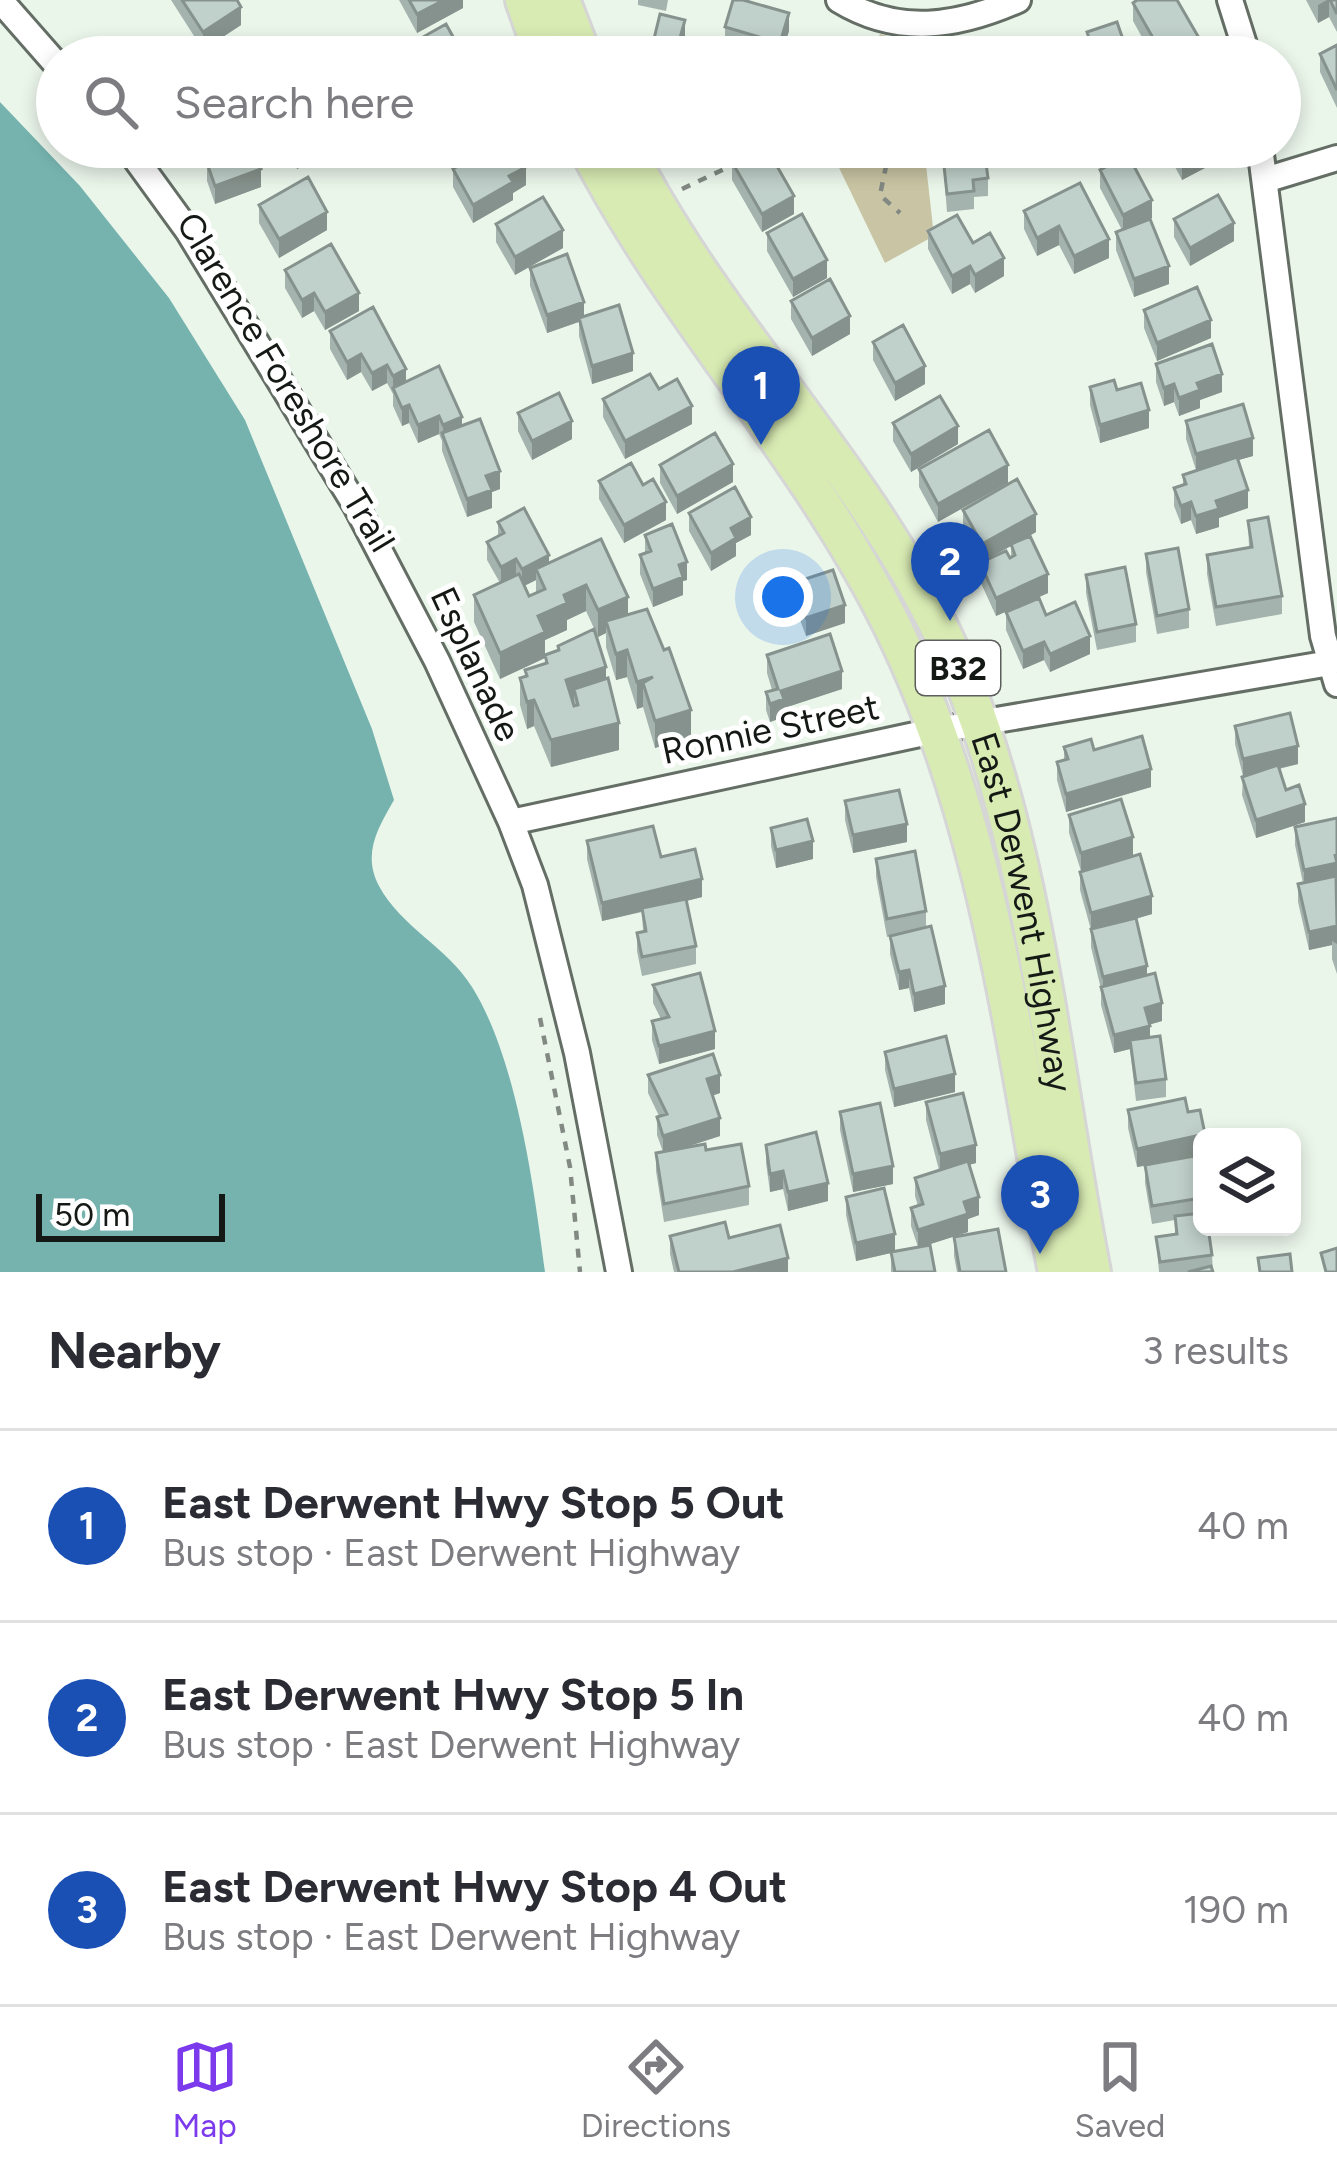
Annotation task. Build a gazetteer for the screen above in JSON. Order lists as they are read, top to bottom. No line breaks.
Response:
{"streets":{"main road":["B32","East Derwent Highway"],"street":["Esplanade","Ronnie Street"]},"crossings":[["Esplanade","Ronnie Street"],["Ronnie Street","East Derwent Highway"]],"scale_bar":"50 m","page":{"search":"Search here","pins":["1","2","3"],"scale":"50 m","heading":["Nearby","3 results"],"list":[{"mark":"1","name":"East Derwent Hwy Stop 5 Out","note":"Bus stop · East Derwent Highway","value":"40 m"},{"mark":"2","name":"East Derwent Hwy Stop 5 In","note":"Bus stop · East Derwent Highway","value":"40 m"},{"mark":"3","name":"East Derwent Hwy Stop 4 Out","note":"Bus stop · East Derwent Highway","value":"190 m"}],"nav":["Map","Directions","Saved"]}}
